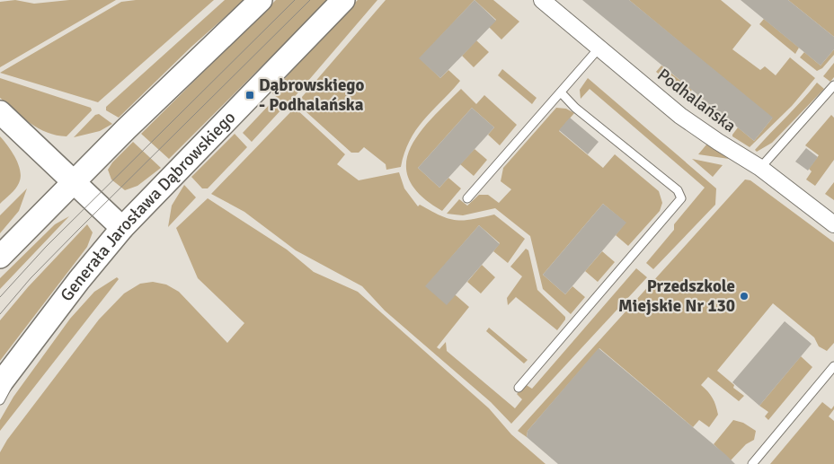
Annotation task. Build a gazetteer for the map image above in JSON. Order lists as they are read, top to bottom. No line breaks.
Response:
{"streets":{"main road":["Generała Jarosława Dąbrowskiego"],"street":["Podhalańska"]},"places":{"transit":["Dąbrowskiego - Podhalańska"],"other":["Przedszkole Miejskie Nr 130"]}}
